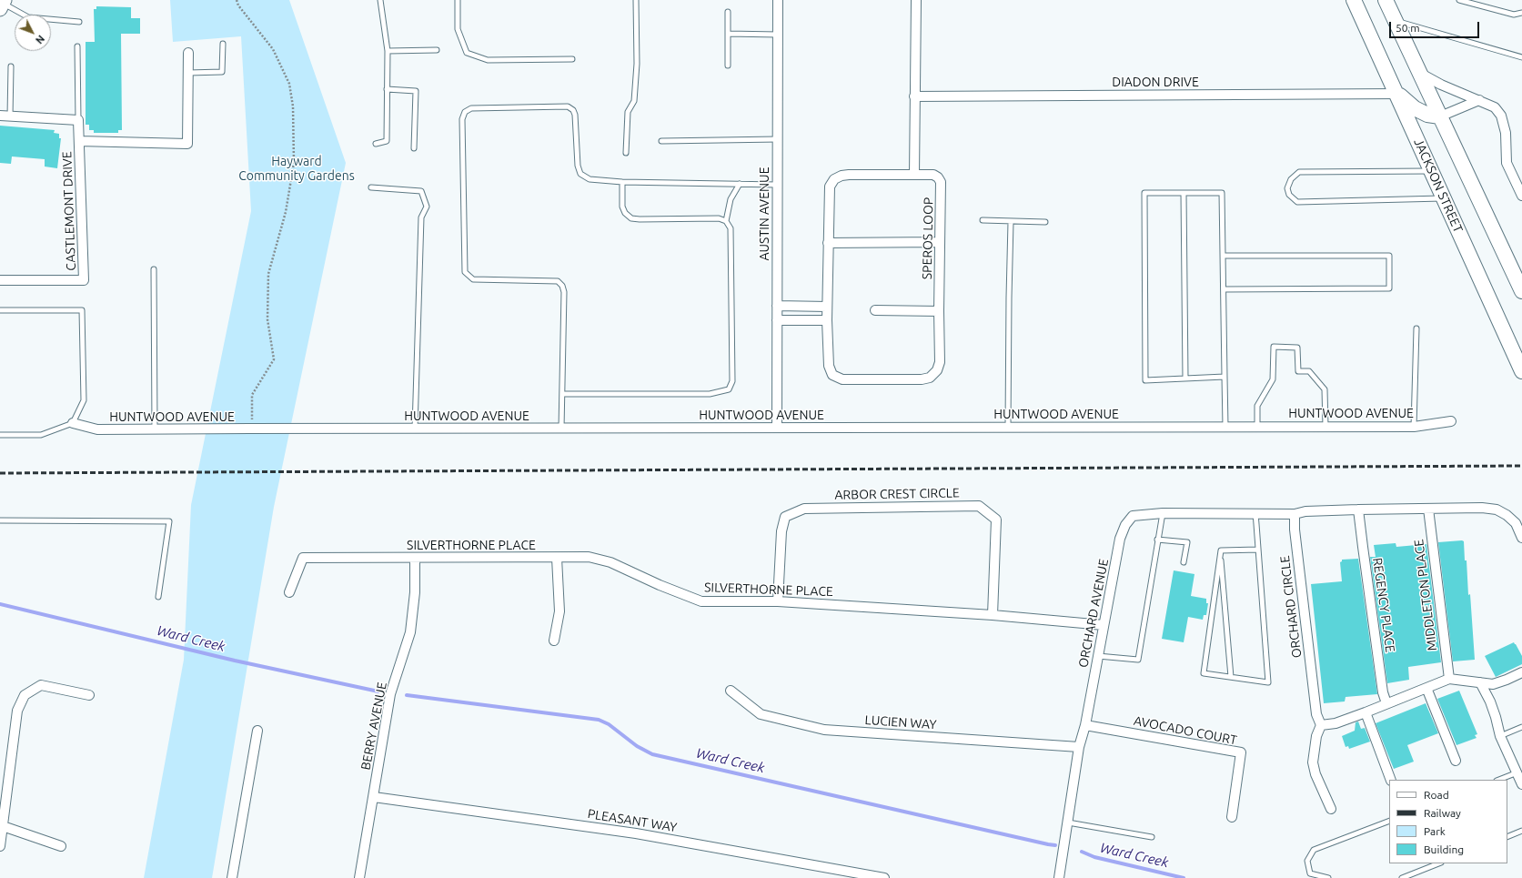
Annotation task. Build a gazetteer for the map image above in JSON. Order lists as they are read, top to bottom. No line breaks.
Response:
{"streets":{"main road":["JACKSON STREET"],"street":["DIADON DRIVE","CASTLEMONT DRIVE","AUSTIN AVENUE","SPEROS LOOP","HUNTWOOD AVENUE","ARBOR CREST CIRCLE","SILVERTHORNE PLACE","MIDDLETON PLACE","REGENCY PLACE","ORCHARD CIRCLE","ORCHARD AVENUE","LUCIEN WAY","BERRY AVENUE","AVOCADO COURT","PLEASANT WAY"]},"crossings":[["DIADON DRIVE","JACKSON STREET"],["AUSTIN AVENUE","HUNTWOOD AVENUE"],["ARBOR CREST CIRCLE","SILVERTHORNE PLACE"],["SILVERTHORNE PLACE","ORCHARD AVENUE"],["SILVERTHORNE PLACE","BERRY AVENUE"],["ORCHARD CIRCLE","ORCHARD AVENUE"],["ORCHARD AVENUE","LUCIEN WAY"],["ORCHARD AVENUE","AVOCADO COURT"],["BERRY AVENUE","PLEASANT WAY"]],"water":["Ward Creek"],"parks":["Hayward Community Gardens"],"legend":["Road","Railway","Park","Building"],"scale_bar":"50 m","north":"bottom right"}
